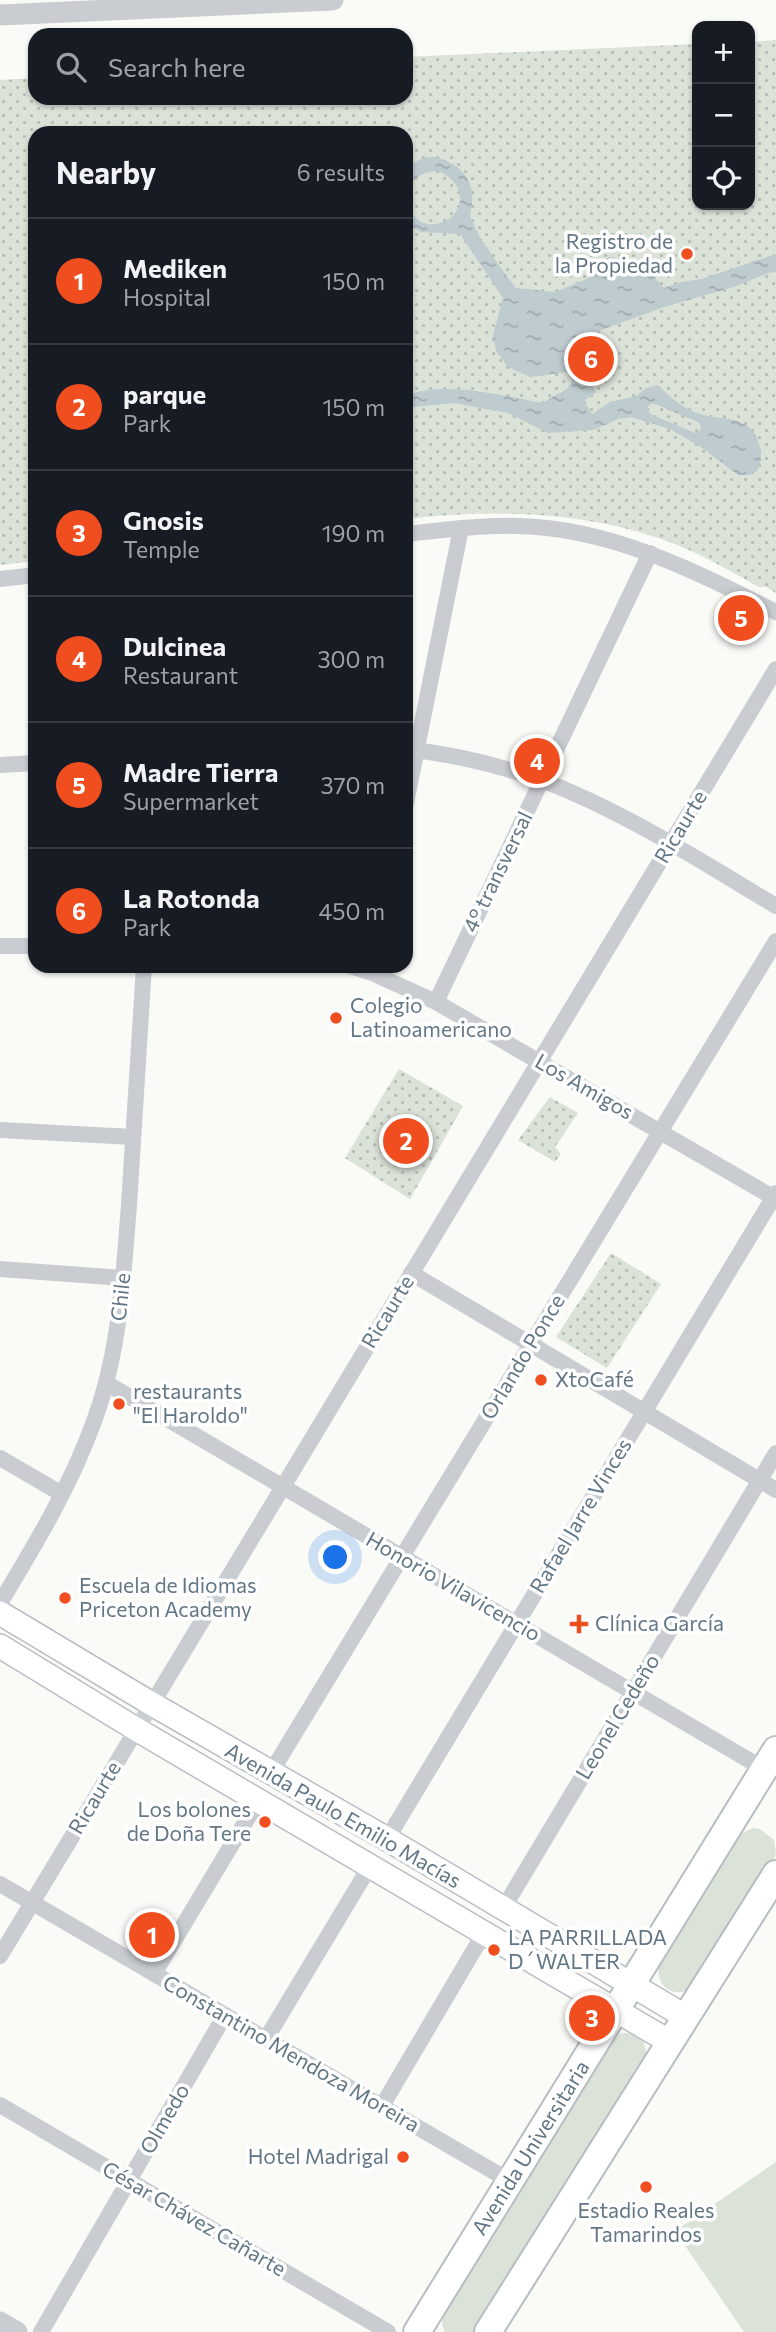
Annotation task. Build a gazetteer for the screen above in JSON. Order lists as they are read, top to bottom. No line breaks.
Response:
{"streets":{"main road":["Avenida Paulo Emilio Macías","Avenida Universitaria"],"street":["Ricaurte","4° transversal","Los Amigos","Chile","Orlando Ponce","Rafael Jarre Vinces","Honorio Vilavicencio","Leonel Cedeño","Constantino Mendoza Moreira","Olmedo","César Chávez Cañarte"]},"crossings":[["Ricaurte","Los Amigos"],["Ricaurte","Honorio Vilavicencio"],["Ricaurte","Avenida Paulo Emilio Macías"],["Ricaurte","Constantino Mendoza Moreira"],["4° transversal","Los Amigos"],["Los Amigos","Orlando Ponce"],["Los Amigos","Rafael Jarre Vinces"],["Chile","Honorio Vilavicencio"],["Orlando Ponce","Honorio Vilavicencio"],["Orlando Ponce","Avenida Paulo Emilio Macías"],["Rafael Jarre Vinces","Honorio Vilavicencio"],["Rafael Jarre Vinces","Avenida Paulo Emilio Macías"],["Honorio Vilavicencio","Leonel Cedeño"],["Honorio Vilavicencio","Avenida Universitaria"],["Leonel Cedeño","Avenida Paulo Emilio Macías"],["Avenida Paulo Emilio Macías","Avenida Universitaria"],["Constantino Mendoza Moreira","Olmedo"],["Constantino Mendoza Moreira","Avenida Universitaria"],["Olmedo","César Chávez Cañarte"]],"places":{"other":["Registro de la Propiedad","Colegio Latinoamericano","XtoCafé","restaurants \"El Haroldo\"","Escuela de Idiomas Priceton Academy","Los bolones de Doña Tere","LA PARRILLADA D´WALTER","Hotel Madrigal","Estadio Reales Tamarindos"],"health":["Clínica García"]},"page":{"map_buttons":["+","−"],"search":"Search here","heading":["Nearby","6 results"],"list":[{"mark":"1","name":"Mediken","note":"Hospital","value":"150 m"},{"mark":"2","name":"parque","note":"Park","value":"150 m"},{"mark":"3","name":"Gnosis","note":"Temple","value":"190 m"},{"mark":"4","name":"Dulcinea","note":"Restaurant","value":"300 m"},{"mark":"5","name":"Madre Tierra","note":"Supermarket","value":"370 m"},{"mark":"6","name":"La Rotonda","note":"Park","value":"450 m"}],"pins":["6","5","4","2","1","3"]}}
